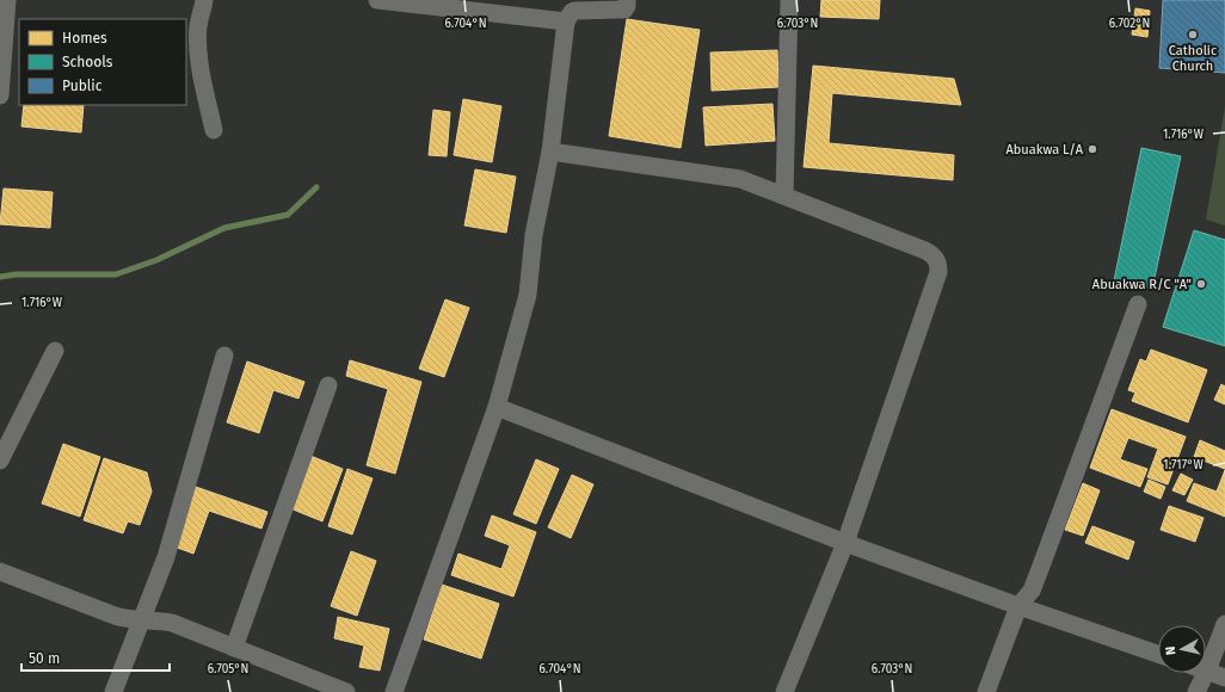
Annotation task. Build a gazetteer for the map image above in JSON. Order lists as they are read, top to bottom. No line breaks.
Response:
{"places":["Catholic Church","Abuakwa L/A","Abuakwa R/C \"A\""],"legend":["Homes","Schools","Public"],"scale_bar":"50 m","north":"left","coordinates":["6.704°N","6.703°N","6.702°N","1.716°W","1.717°W","6.705°N"]}
